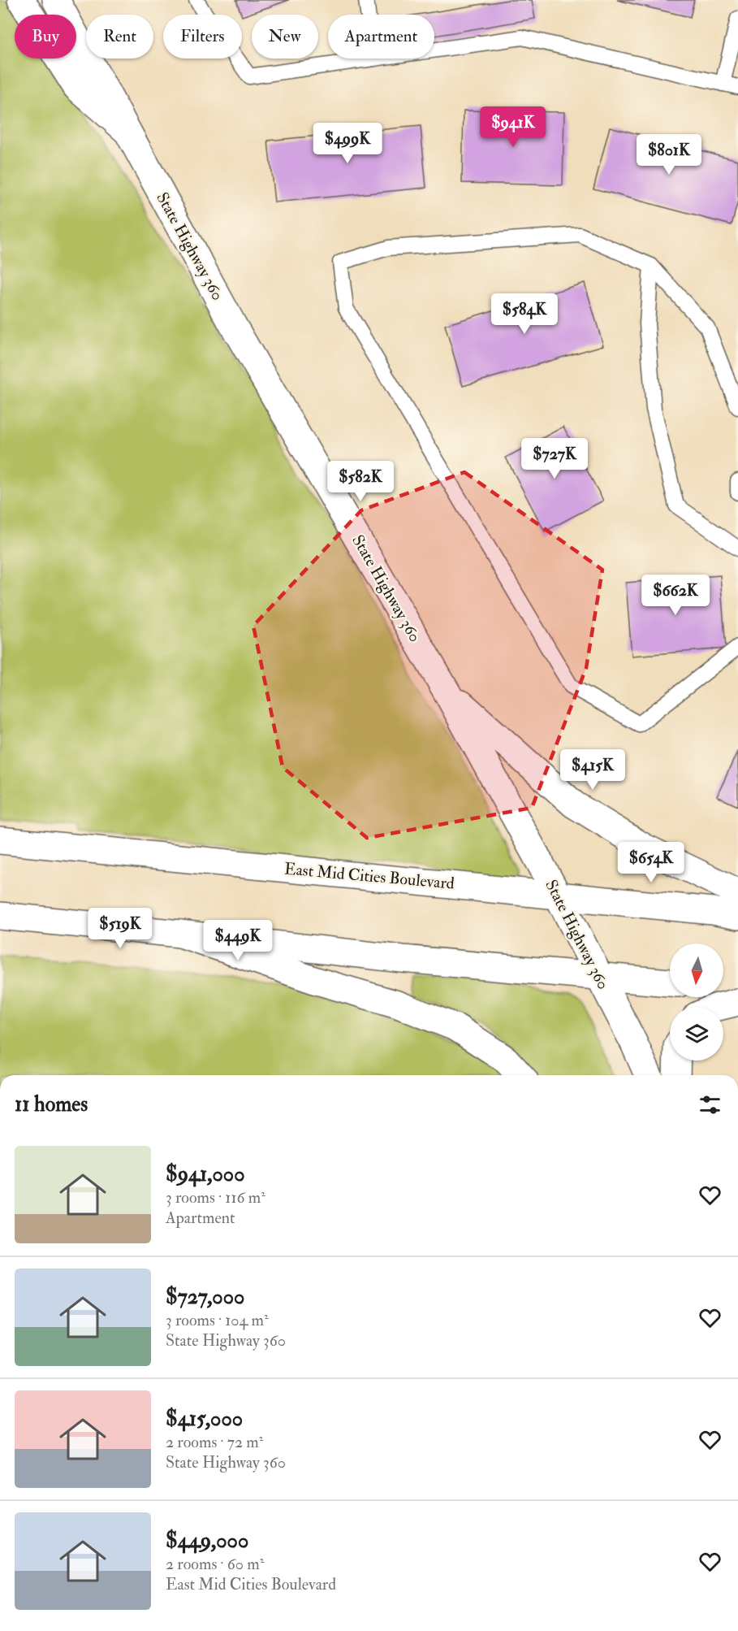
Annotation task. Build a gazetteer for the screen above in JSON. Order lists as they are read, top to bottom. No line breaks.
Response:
{"streets":{"main road":["State Highway 360","East Mid Cities Boulevard"]},"crossings":[["State Highway 360","East Mid Cities Boulevard"]],"north":"bottom","page":{"chip":["Buy","Rent","Filters","New","Apartment"],"price":["$941K","$499K","$801K","$584K","$727K","$582K","$662K","$415K","$654K","$519K","$449K"],"heading":"11 homes","list":[{"name":"$941,000","note":"3 rooms · 116 m² · Apartment"},{"name":"$727,000","note":"3 rooms · 104 m² · State Highway 360"},{"name":"$415,000","note":"2 rooms · 72 m² · State Highway 360"},{"name":"$449,000","note":"2 rooms · 60 m² · East Mid Cities Boulevard"}]}}
